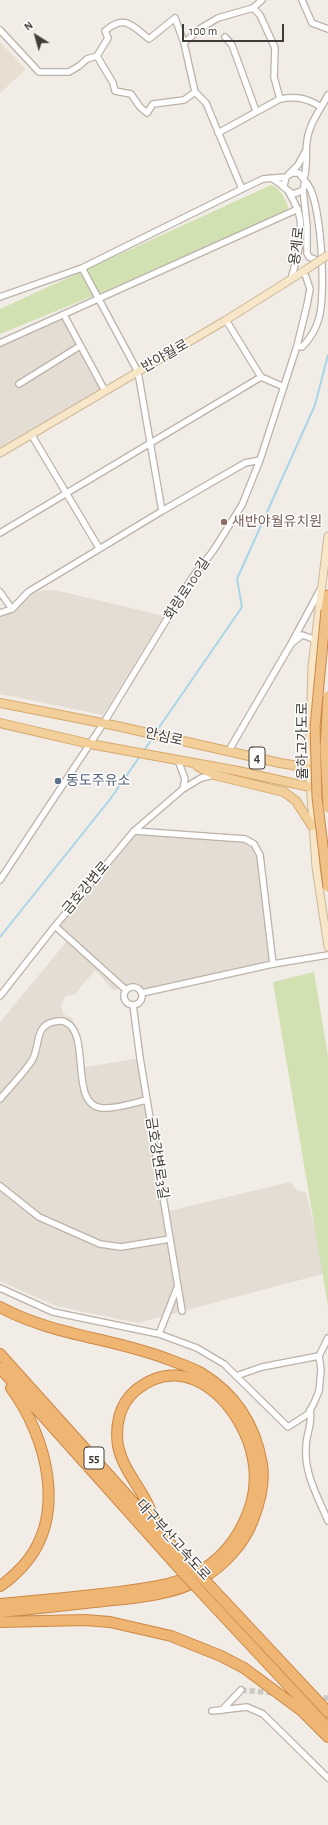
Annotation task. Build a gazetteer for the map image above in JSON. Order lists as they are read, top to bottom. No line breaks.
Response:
{"streets":{"highway":["율하고가도로","55","대구부산고속도로"],"main road":["반야월로","안심로","4"],"street":["용계로","화랑로100길","금호강변로","금호강변로3길"]},"crossings":[["용계로","반야월로"],["반야월로","화랑로100길"],["화랑로100길","안심로"]],"places":["새반야월유치원","동도주유소"],"scale_bar":"100 m","north":"top left"}
